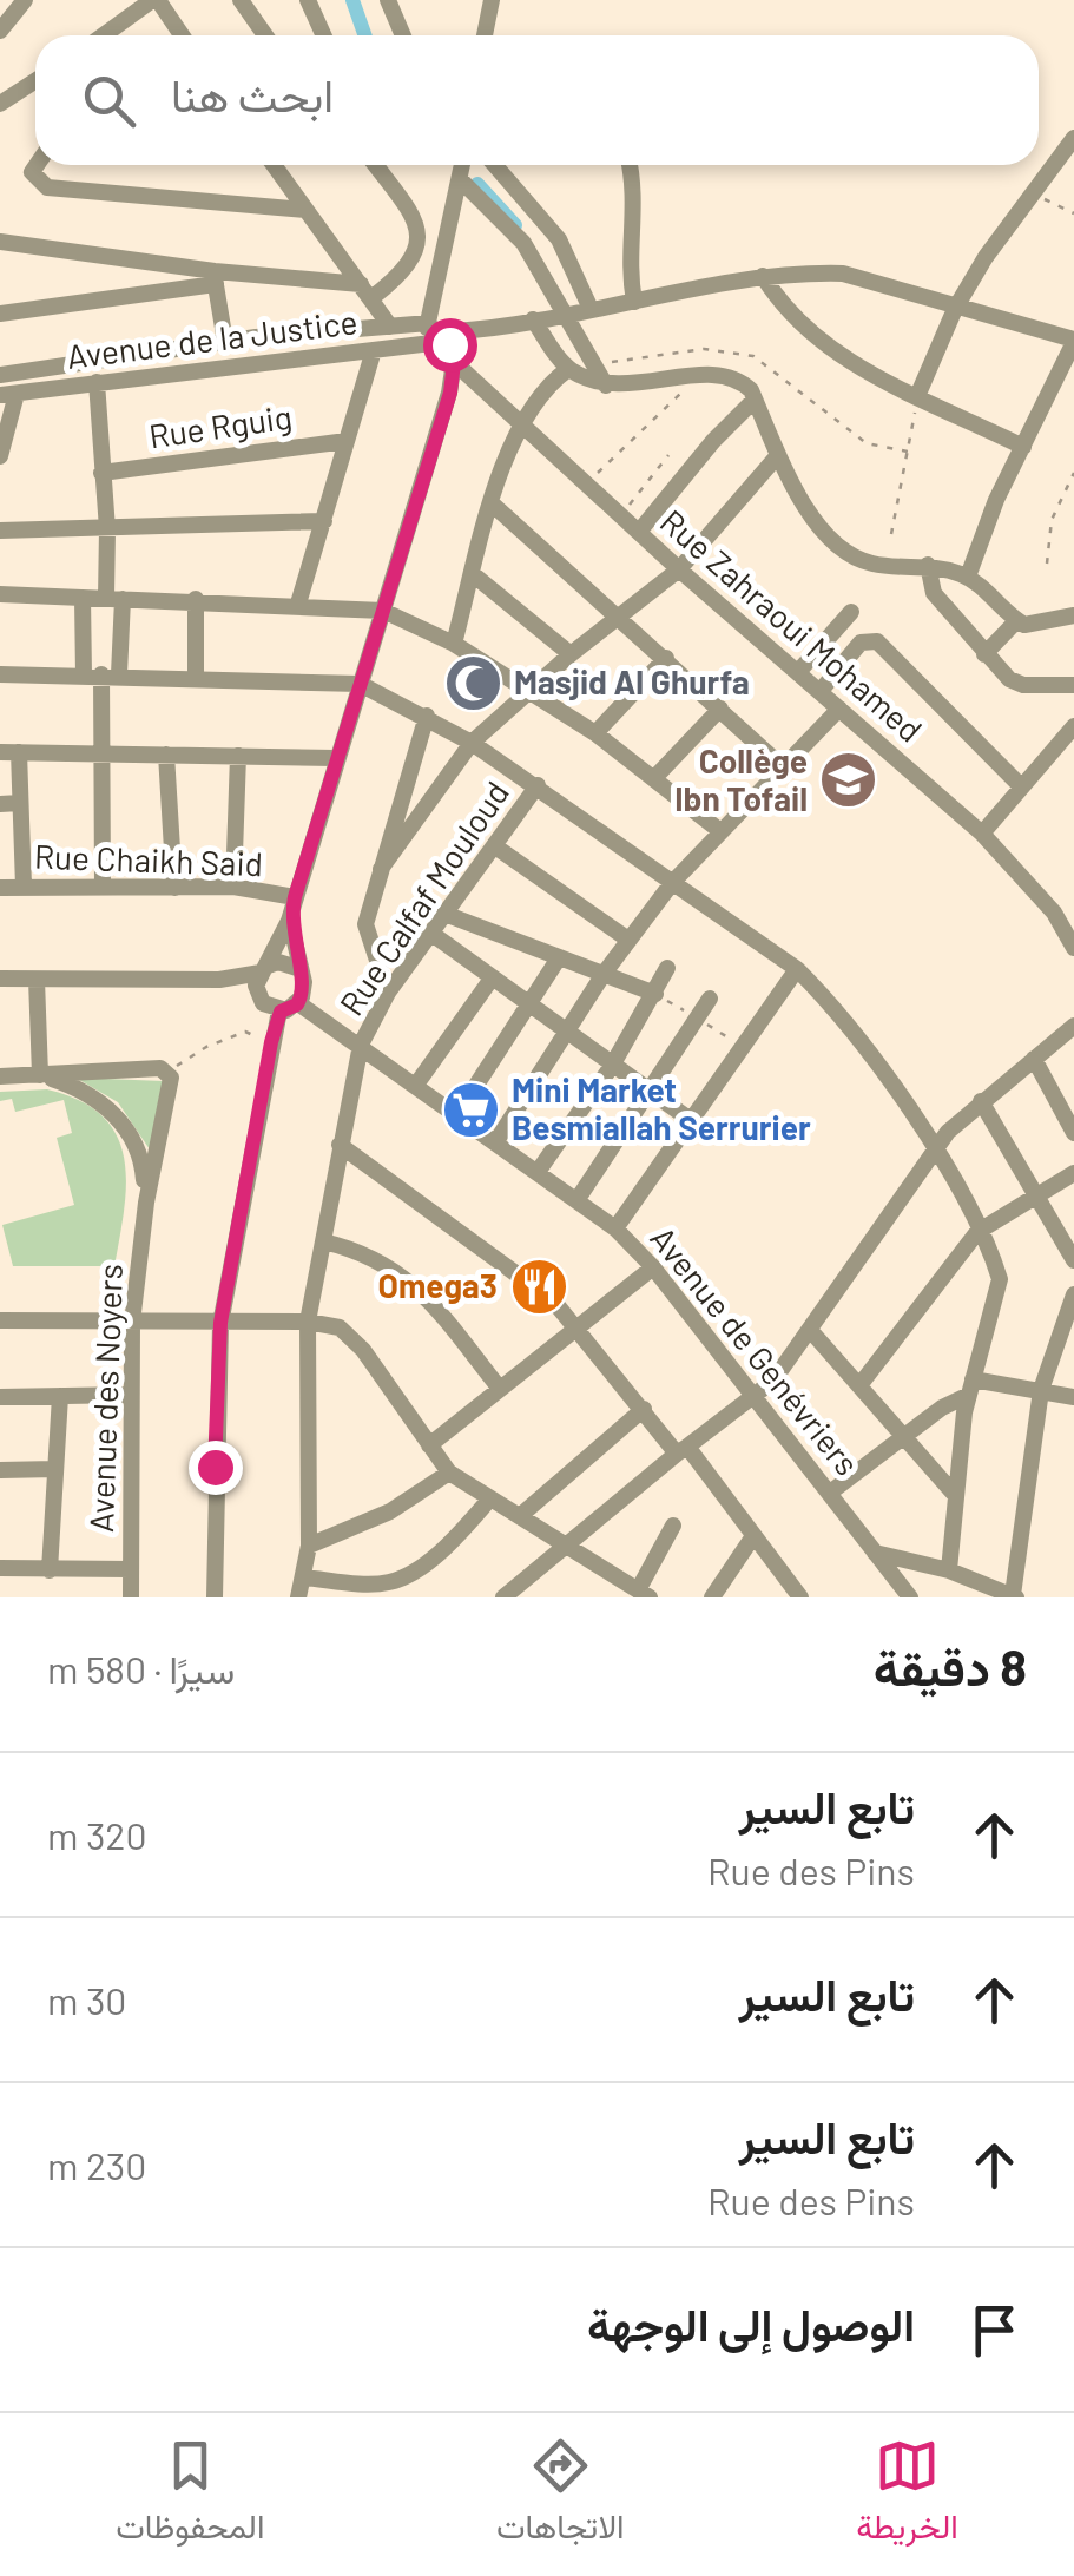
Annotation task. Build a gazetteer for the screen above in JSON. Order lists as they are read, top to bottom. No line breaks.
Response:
{"streets":{"street":["Avenue de la Justice","Rue Rguig","Rue Zahraoui Mohamed","Rue Chaikh Said","Rue Calfaf Mouloud","Avenue de Genévriers","Avenue des Noyers"]},"crossings":[["Avenue de la Justice","Rue Zahraoui Mohamed"],["Rue Calfaf Mouloud","Avenue de Genévriers"]],"places":{"mosque":["Masjid Al Ghurfa"],"school or university":["Collège Ibn Tofail"],"supermarket":["Mini Market Besmiallah Serrurier"],"restaurant":["Omega3"]},"page":{"search":"ابحث هنا","heading":["8 دقيقة","سيرًا · 580 m"],"list":[["تابع السير","Rue des Pins","320 m"],["تابع السير","30 m"],["تابع السير","Rue des Pins","230 m"],"الوصول إلى الوجهة"],"nav":["الخريطة","الاتجاهات","المحفوظات"]}}
